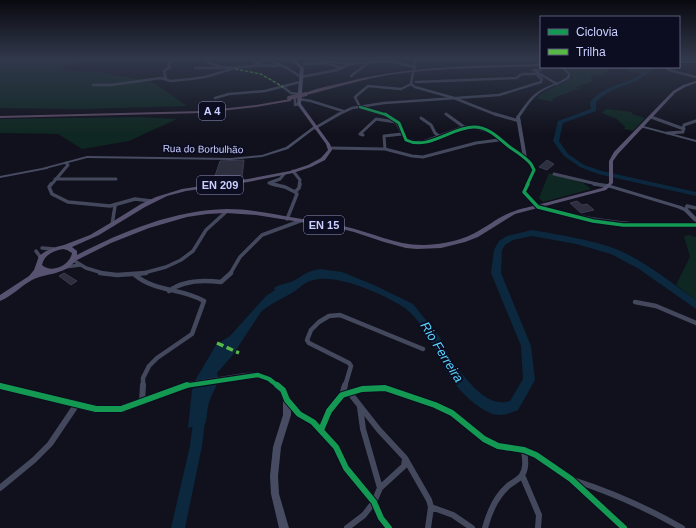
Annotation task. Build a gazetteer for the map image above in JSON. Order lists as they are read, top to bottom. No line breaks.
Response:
{"streets":{"highway":["A 4"],"main road":["EN 209","EN 15"],"street":["Rua do Borbulhão"]},"crossings":[["EN 209","EN 15"]],"water":["Rio Ferreira"],"legend":["Ciclovia","Trilha"]}
